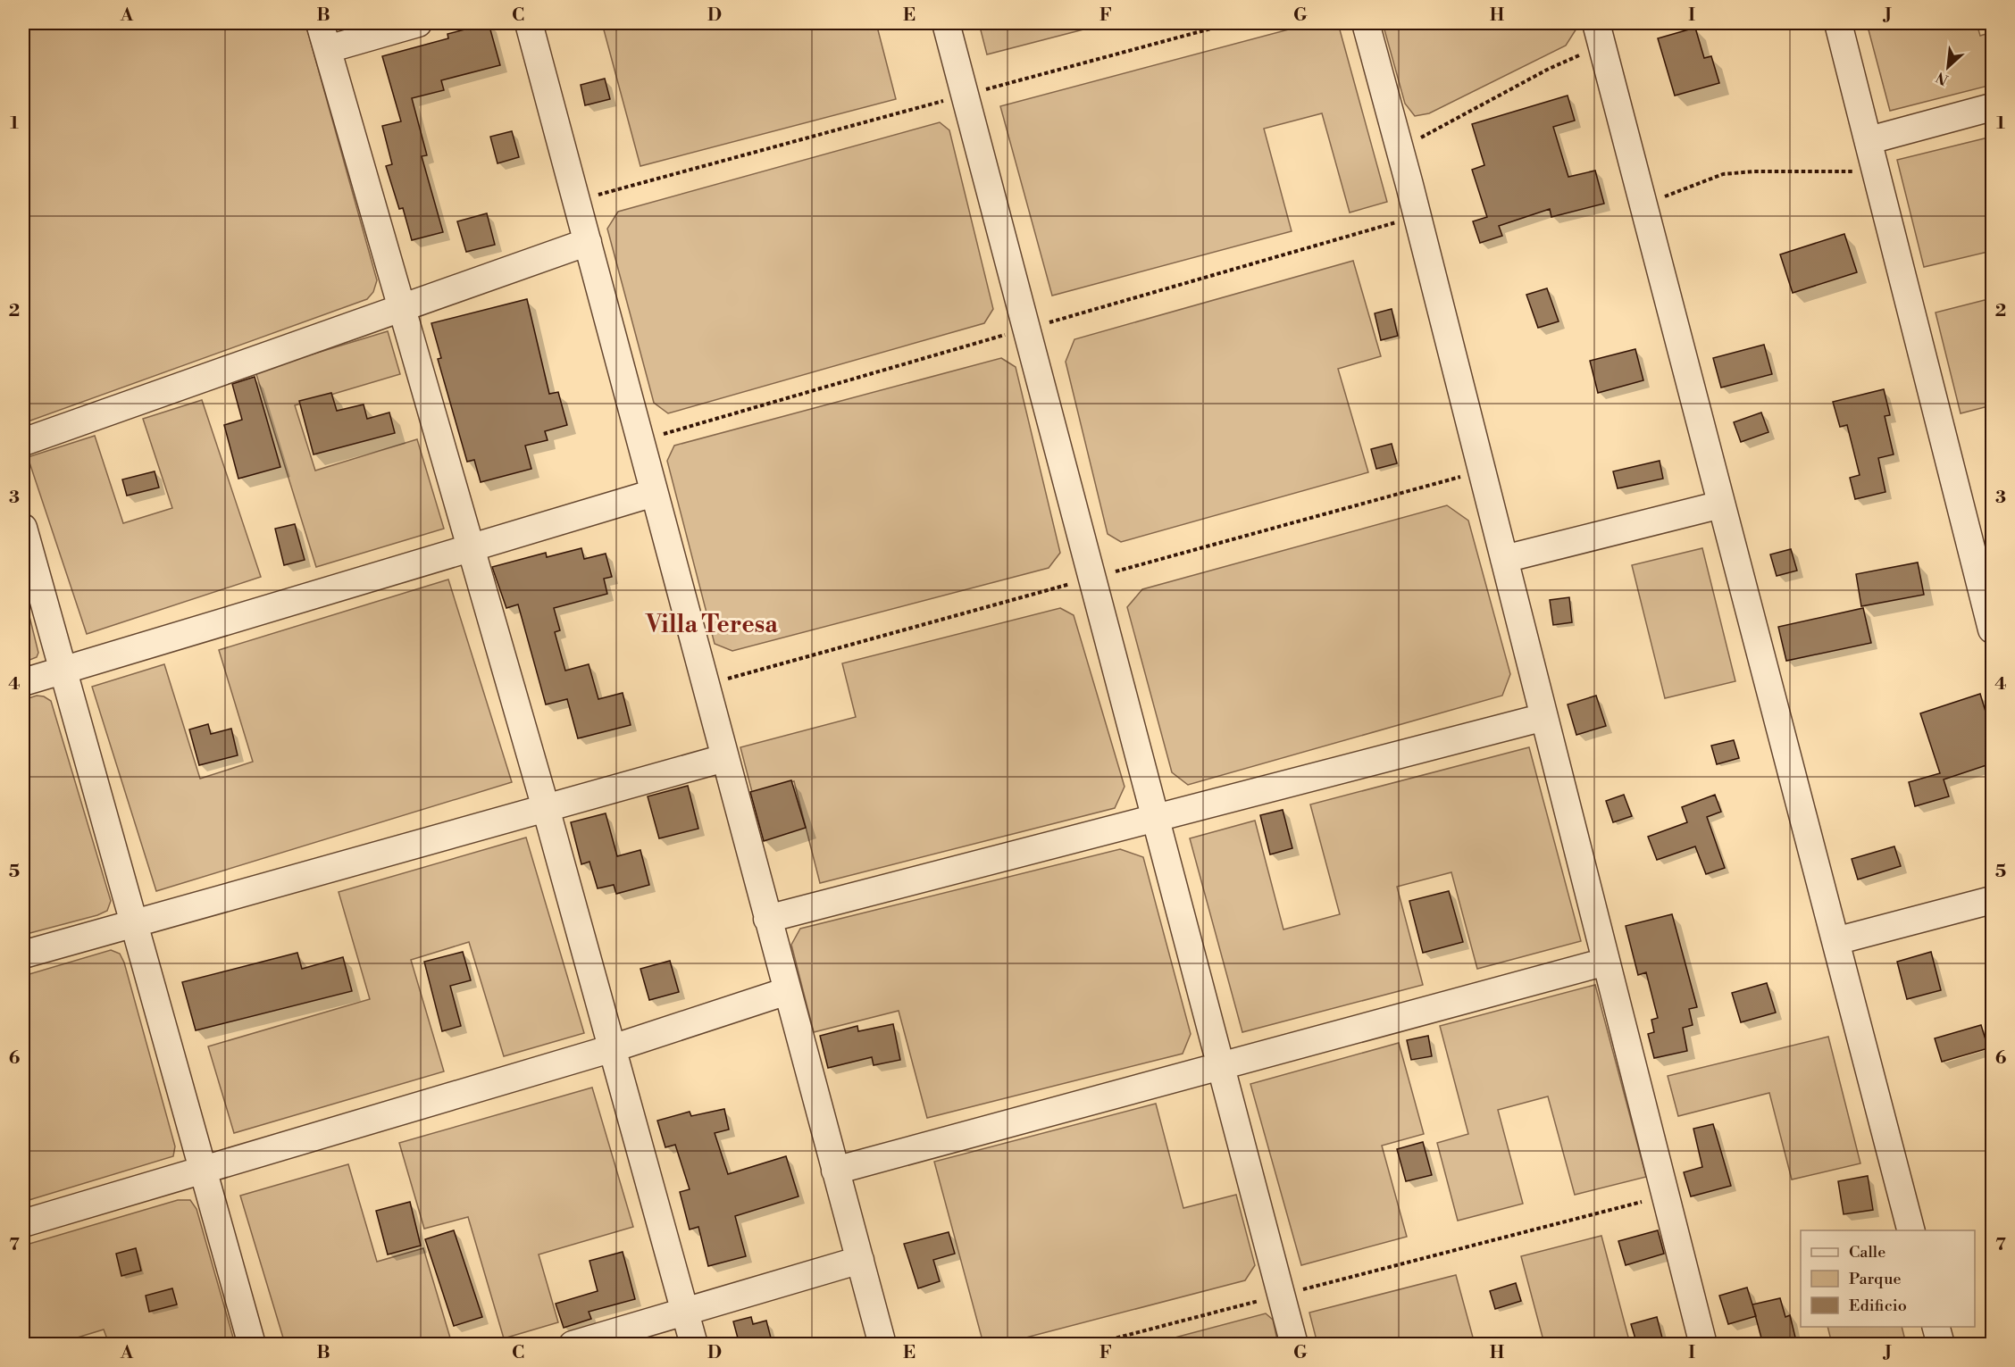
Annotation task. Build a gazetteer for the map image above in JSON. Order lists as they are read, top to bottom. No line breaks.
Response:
{"districts":["Villa Teresa"],"legend":["Calle","Parque","Edificio"],"north":"bottom left","grid":{"columns":["A","B","C","D","E","F","G","H","I","J"],"rows":["1","2","3","4","5","6","7"]}}
